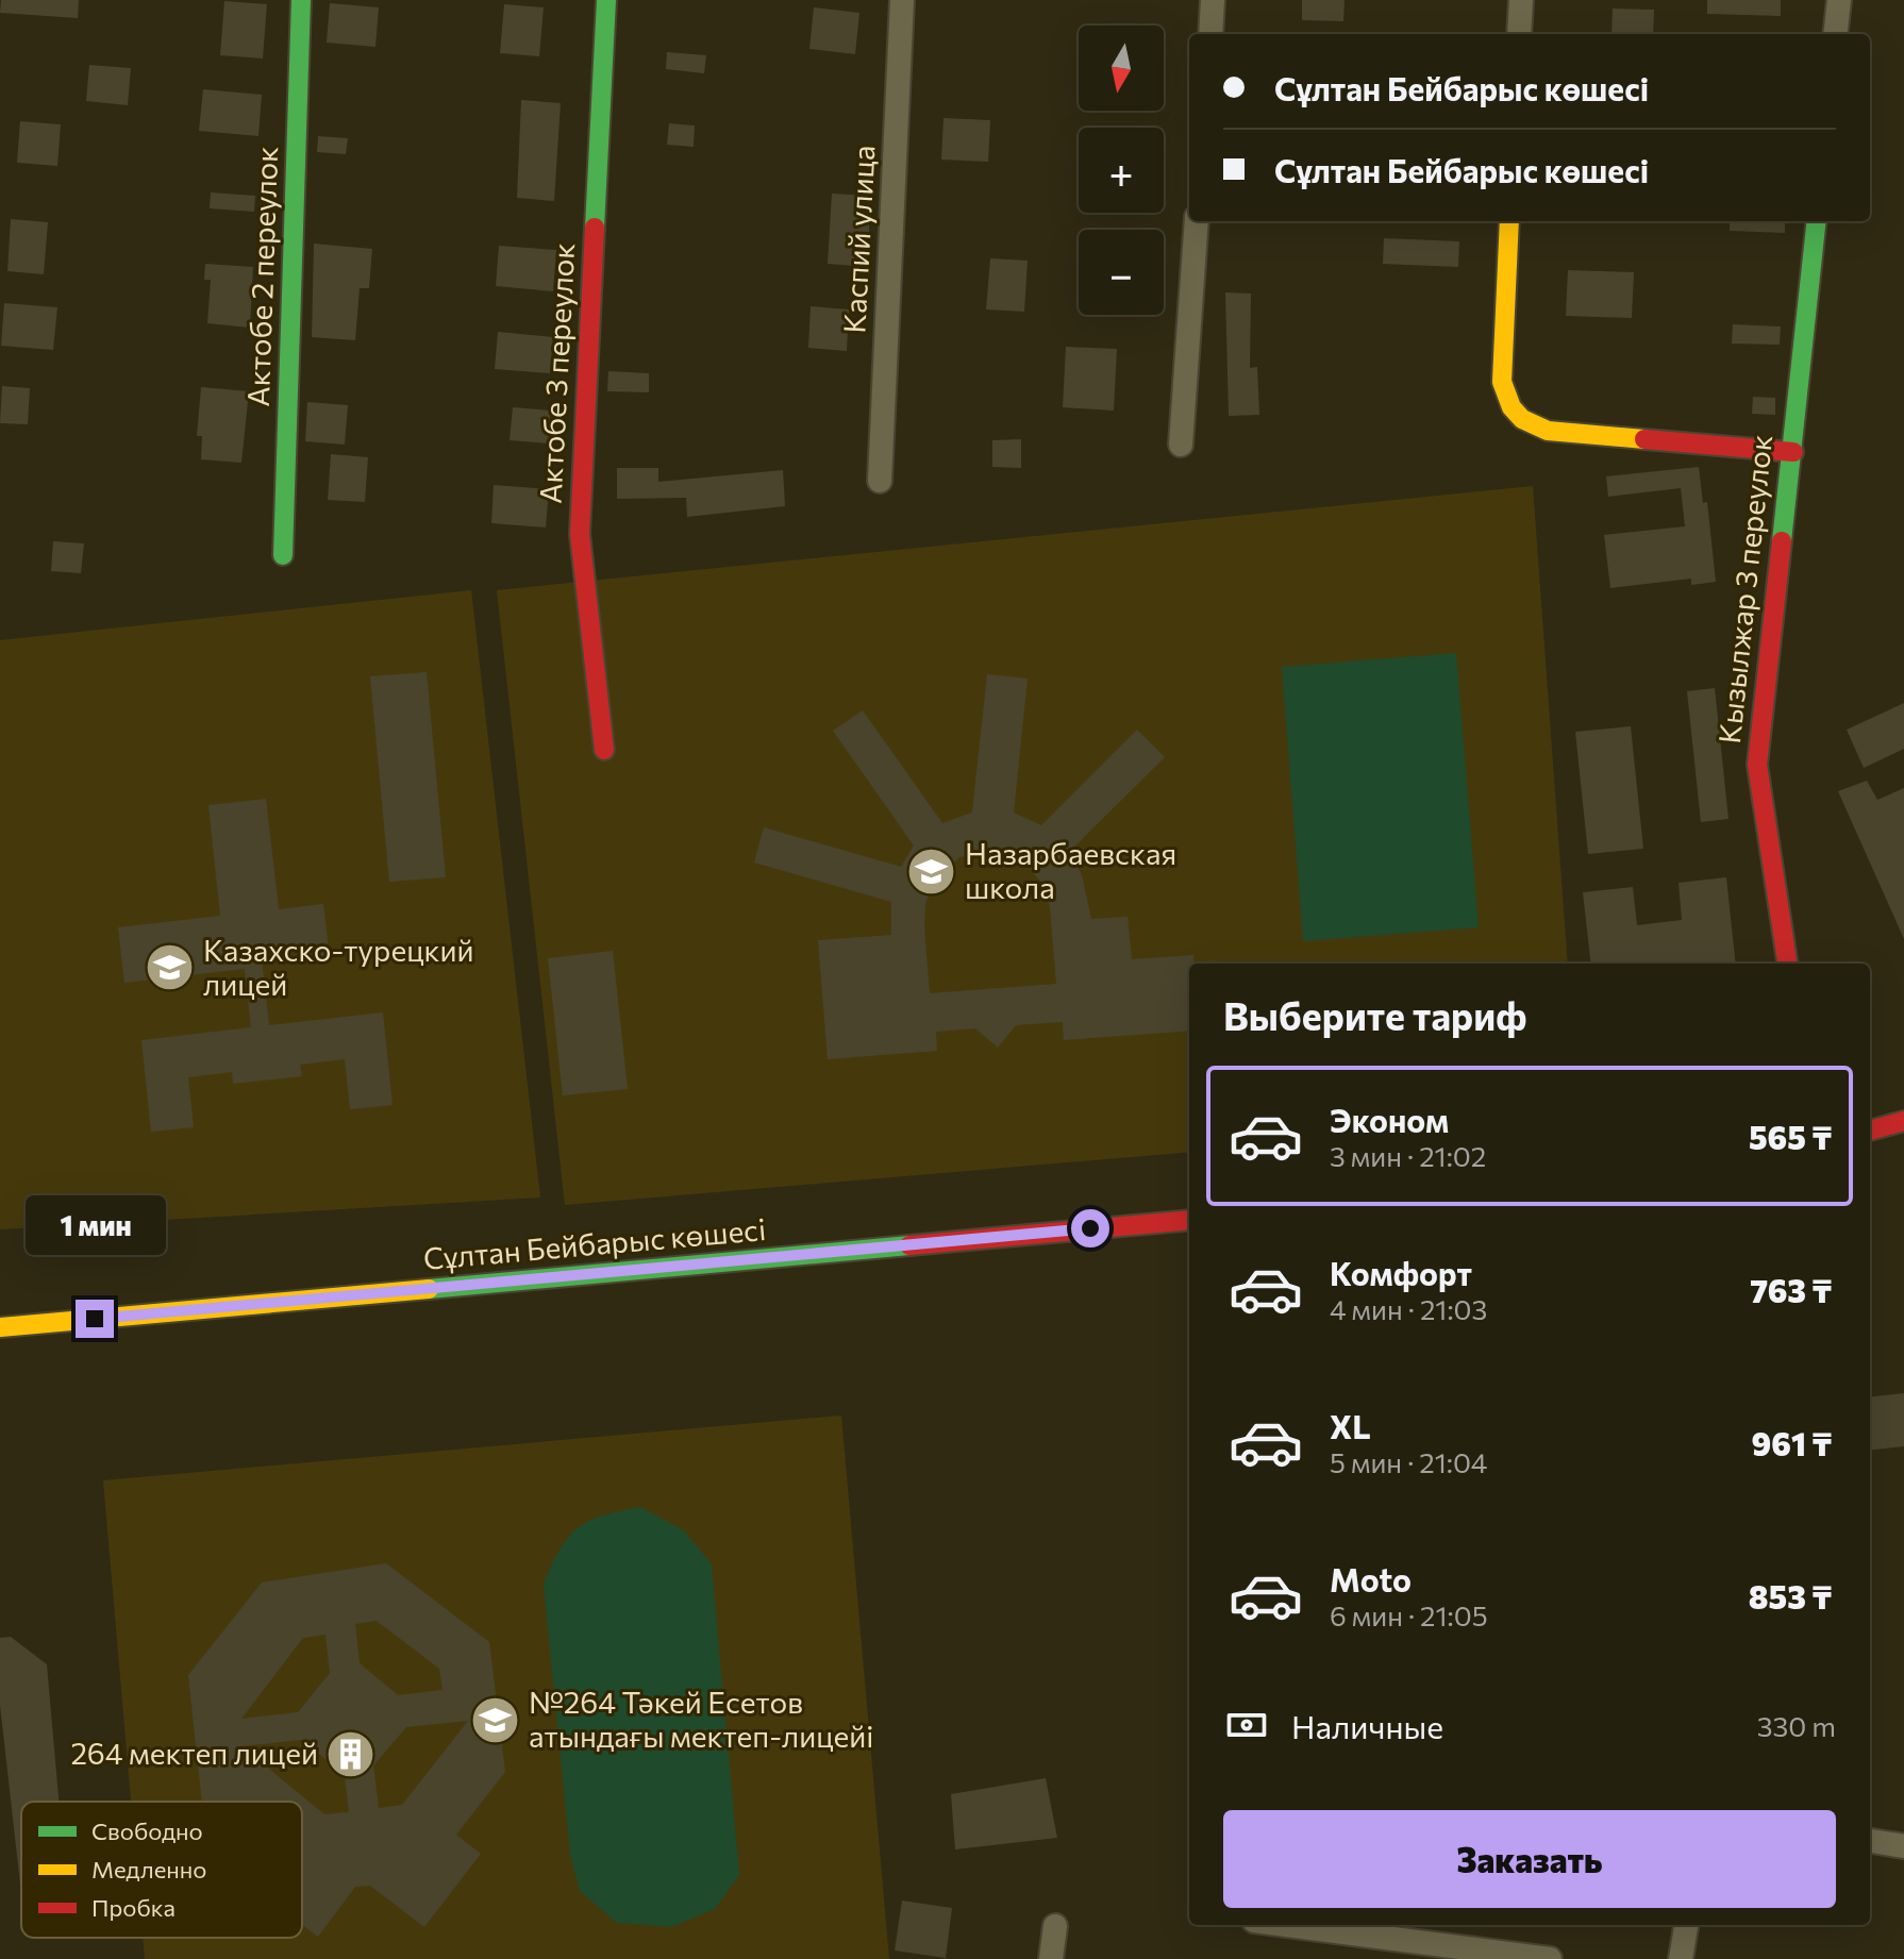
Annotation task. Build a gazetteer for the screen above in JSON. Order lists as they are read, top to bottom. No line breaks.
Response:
{"streets":{"street":["Каспий улица","Актобе 2 переулок","Актобе 3 переулок","Кызылжар 3 переулок","Сұлтан Бейбарыс көшесі"]},"places":{"school or university":["Назарбаевская школа","Казахско-турецкий лицей","№264 Тәкей Есетов атындағы мектеп-лицейі"],"building":["264 мектеп лицей"]},"legend":["Свободно","Медленно","Пробка"],"north":"bottom","page":{"map_buttons":["+","−"],"banner":["Сұлтан Бейбарыс көшесі","Сұлтан Бейбарыс көшесі"],"heading":"Выберите тариф","list":[{"name":"Эконом","note":"3 мин · 21:02","value":"565 ₸"},{"name":"Комфорт","note":"4 мин · 21:03","value":"763 ₸"},{"name":"XL","note":"5 мин · 21:04","value":"961 ₸"},{"name":"Moto","note":"6 мин · 21:05","value":"853 ₸"}],"bubble":"1 мин","pay":["Наличные","330 m"],"buttons":"Заказать"}}
